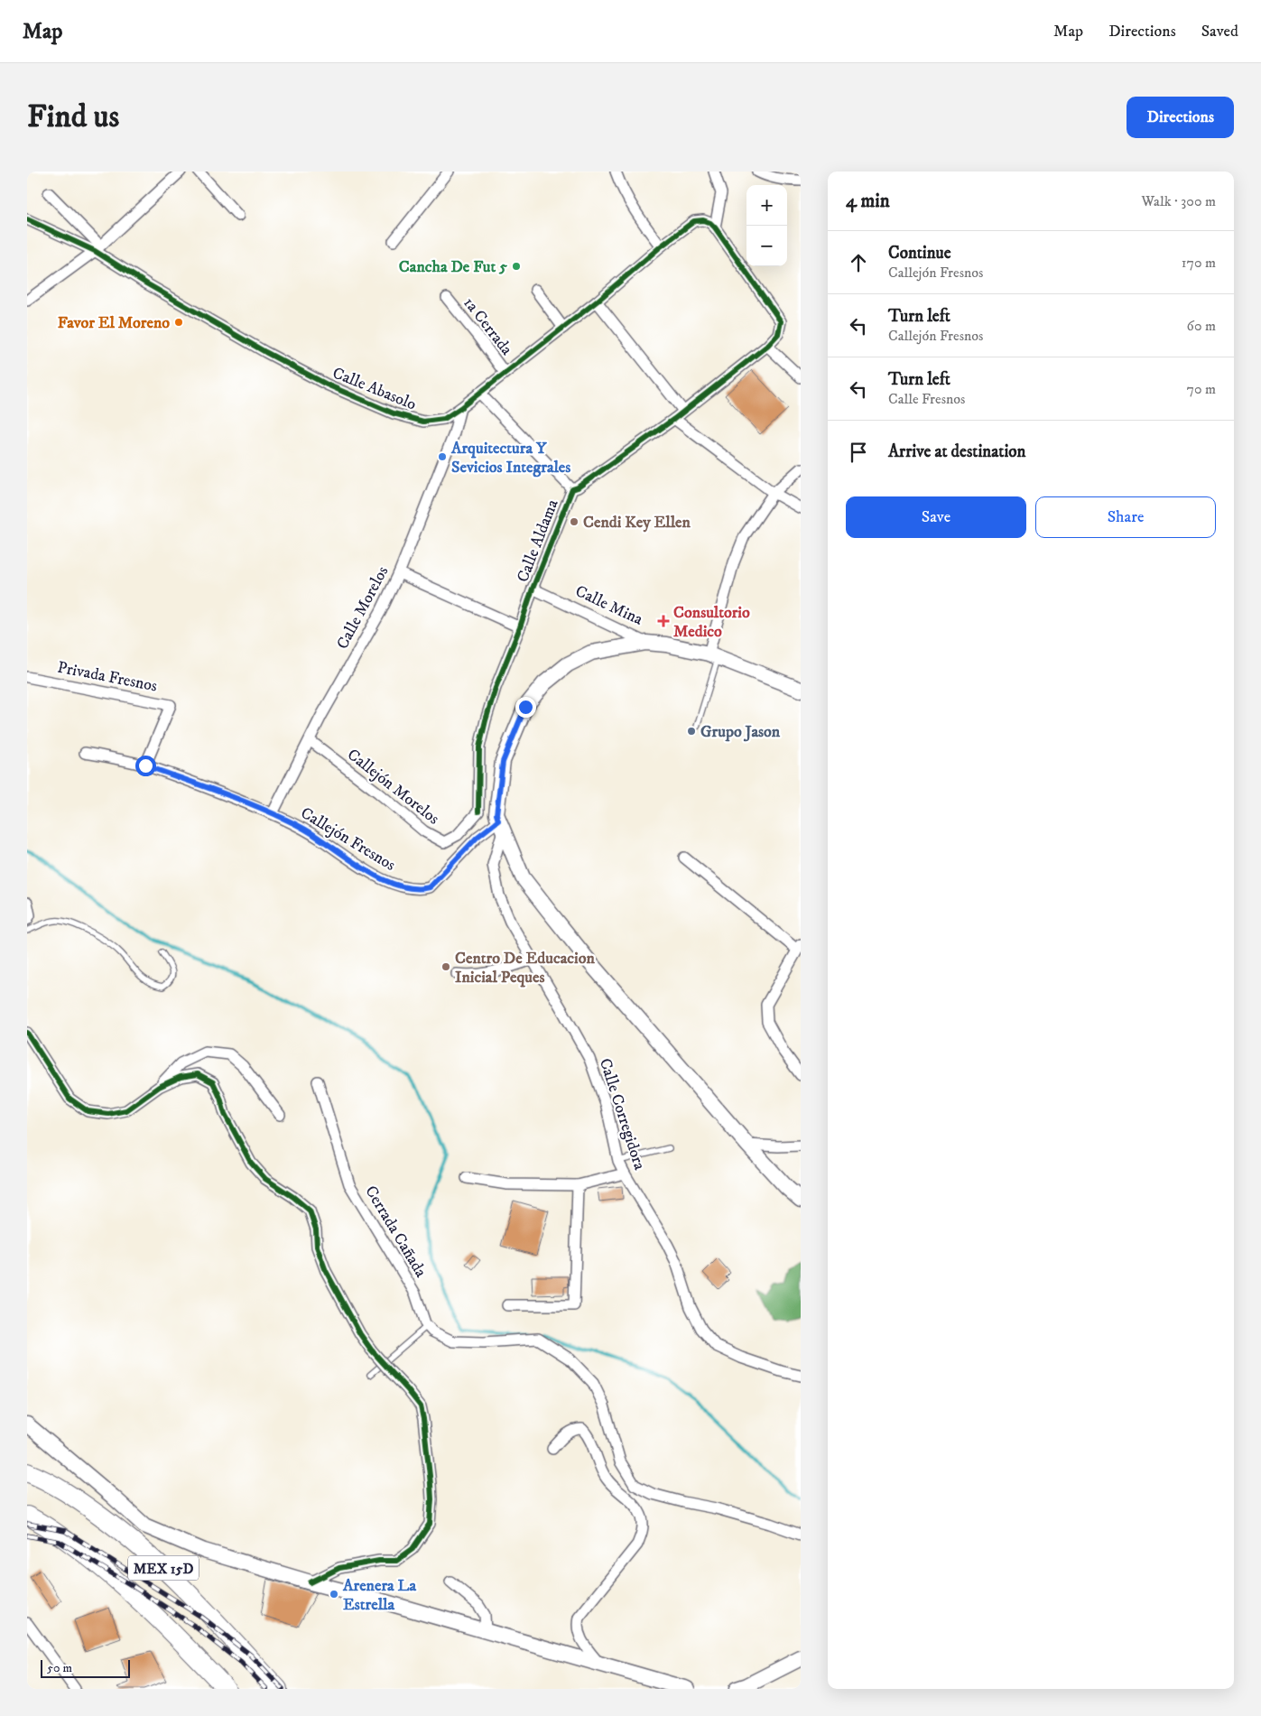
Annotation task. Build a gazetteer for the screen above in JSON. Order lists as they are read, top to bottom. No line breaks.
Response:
{"streets":{"highway":["MEX 15D"],"street":["1a Cerrada","Calle Abasolo","Calle Aldama","Calle Mina","Calle Morelos","Privada Fresnos","Callejón Morelos","Callejón Fresnos","Calle Corregidora","Cerrada Cañada"]},"crossings":[["1a Cerrada","Calle Abasolo"],["Calle Abasolo","Calle Aldama"],["Calle Abasolo","Calle Morelos"],["Calle Aldama","Calle Mina"],["Calle Aldama","Callejón Morelos"],["Calle Morelos","Callejón Morelos"],["Calle Morelos","Callejón Fresnos"],["Privada Fresnos","Callejón Fresnos"],["Callejón Fresnos","Calle Corregidora"]],"places":{"other":["Cancha De Fut 5","Favor El Moreno","Arquitectura Y Sevicios Integrales","Cendi Key Ellen","Grupo Jason","Centro De Educacion Inicial Peques","Arenera La Estrella"],"health":["Consultorio Medico"]},"scale_bar":"50 m","page":{"header":"Map","nav":["Map","Directions","Saved"],"buttons":["Directions",["Save","Share"]],"title":"Find us","heading":["4 min","Walk · 300 m"],"map_buttons":["+","−"],"list":[["Continue","Callejón Fresnos","170 m"],["Turn left","Callejón Fresnos","60 m"],["Turn left","Calle Fresnos","70 m"],"Arrive at destination"],"scale":"50 m"}}
